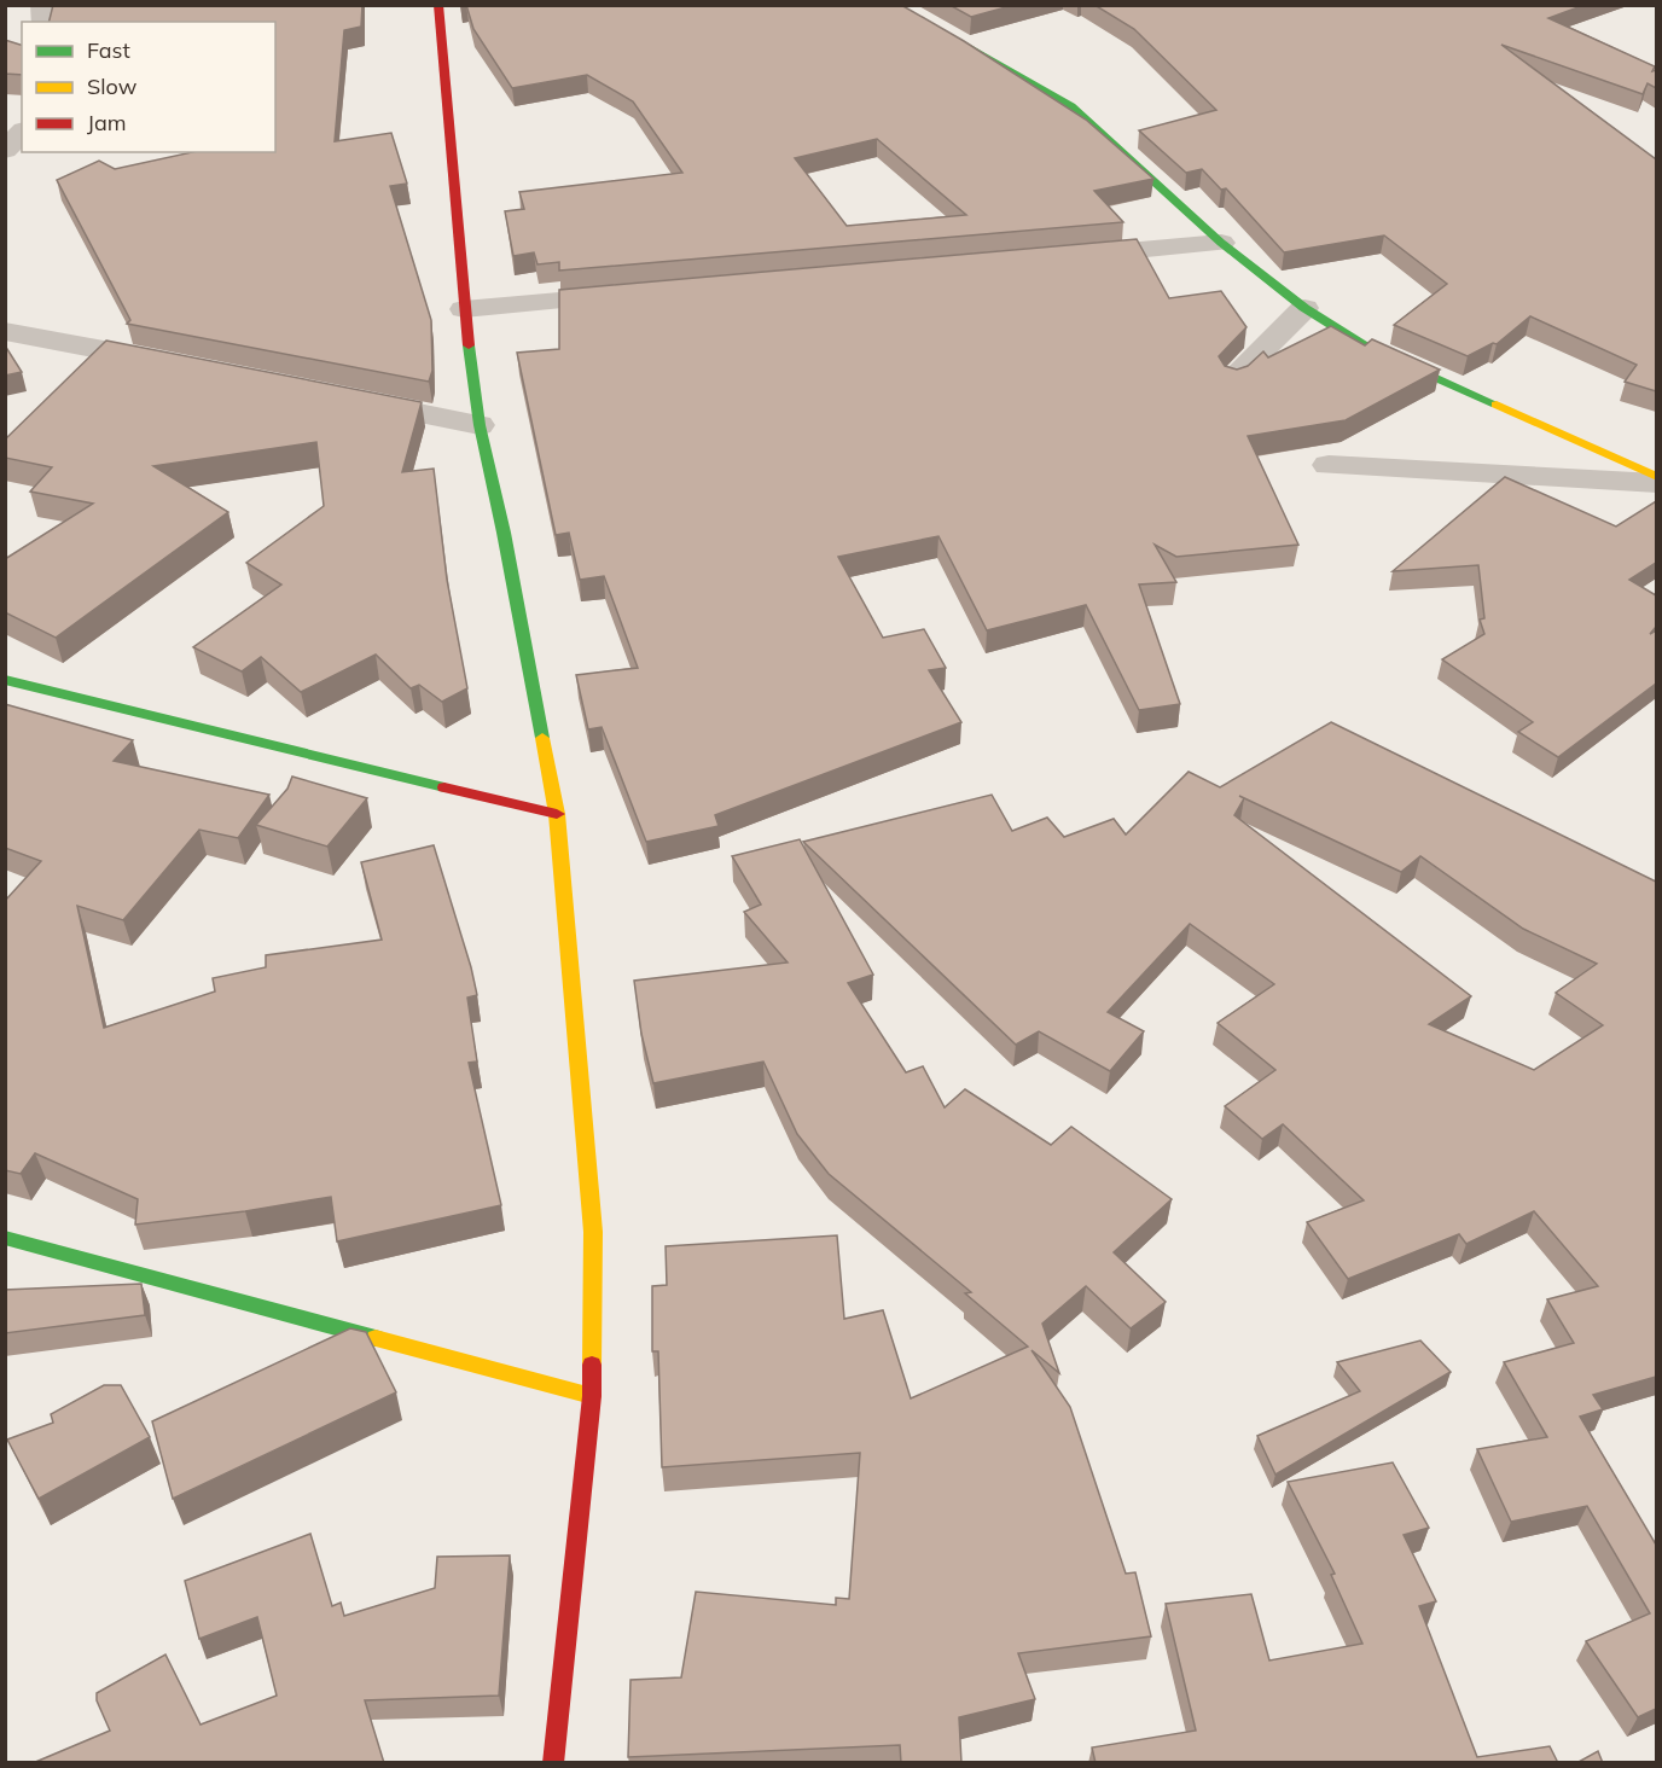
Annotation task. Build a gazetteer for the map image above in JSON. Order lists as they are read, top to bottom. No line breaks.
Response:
{"legend":["Fast","Slow","Jam"]}
